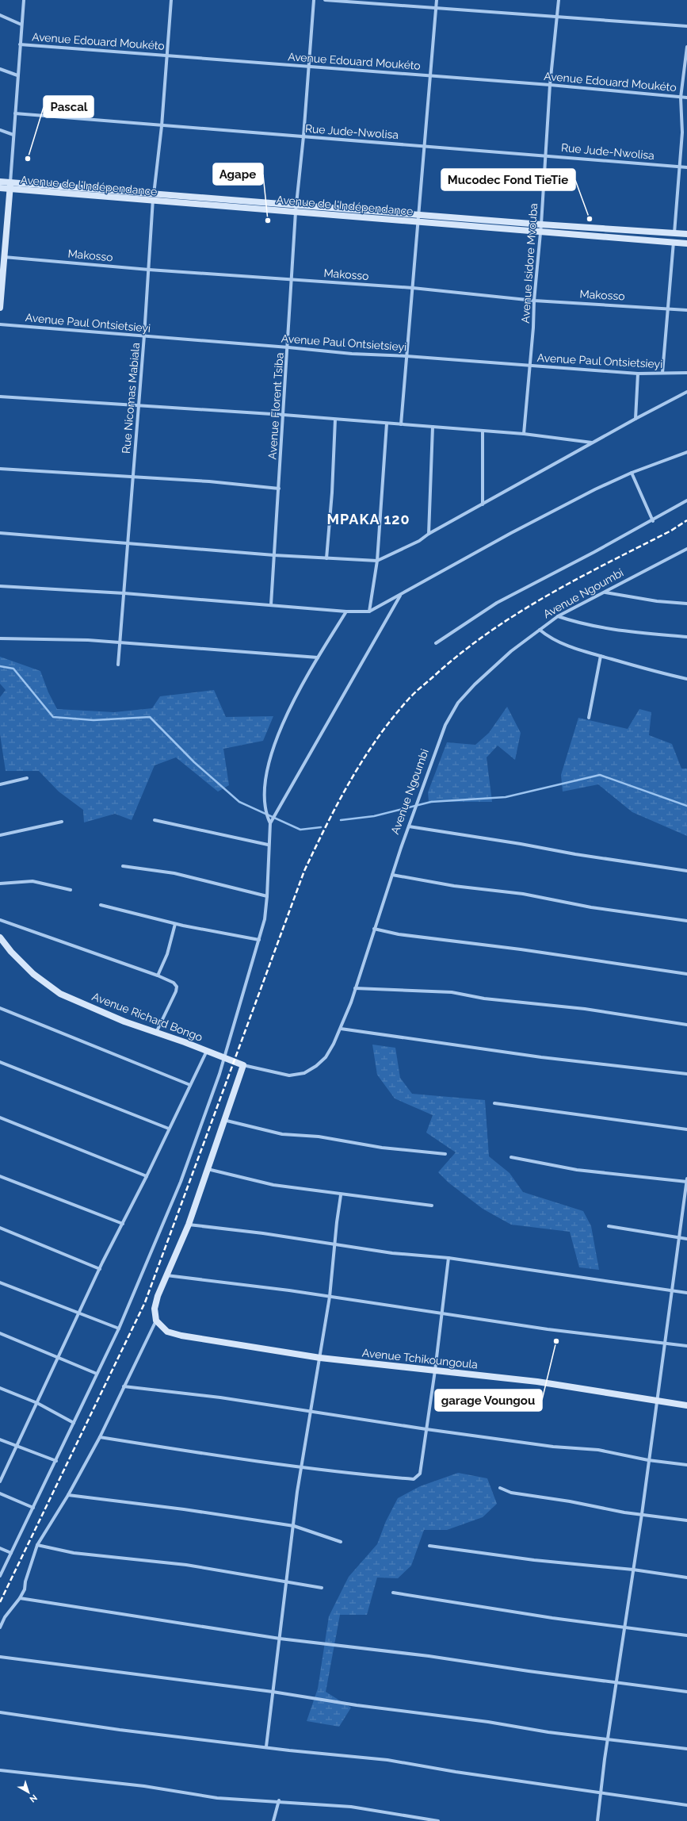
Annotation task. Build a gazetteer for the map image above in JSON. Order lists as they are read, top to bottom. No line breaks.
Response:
{"streets":{"street":["Avenue Edouard Moukéto","Rue Jude-Nwolisa","Avenue de l'Indépendance","Makosso","Avenue Isidore Mvouba","Avenue Paul Ontsietsieyi","Rue Nicomas Mabiala","Avenue Florent Tsiba","Avenue Ngoumbi","Avenue Richard Bongo","Avenue Tchikoungoula"]},"crossings":[["Avenue Edouard Moukéto","Avenue Isidore Mvouba"],["Avenue Edouard Moukéto","Rue Nicomas Mabiala"],["Avenue Edouard Moukéto","Avenue Florent Tsiba"],["Rue Jude-Nwolisa","Avenue Isidore Mvouba"],["Rue Jude-Nwolisa","Rue Nicomas Mabiala"],["Rue Jude-Nwolisa","Avenue Florent Tsiba"],["Avenue de l'Indépendance","Avenue Isidore Mvouba"],["Avenue de l'Indépendance","Rue Nicomas Mabiala"],["Avenue de l'Indépendance","Avenue Florent Tsiba"],["Makosso","Avenue Isidore Mvouba"],["Makosso","Rue Nicomas Mabiala"],["Makosso","Avenue Florent Tsiba"],["Avenue Isidore Mvouba","Avenue Paul Ontsietsieyi"],["Avenue Paul Ontsietsieyi","Rue Nicomas Mabiala"],["Avenue Paul Ontsietsieyi","Avenue Florent Tsiba"],["Avenue Ngoumbi","Avenue Richard Bongo"]],"districts":["MPAKA 120"],"places":["Pascal","Mucodec Fond TieTie","Agape","garage Voungou"],"north":"bottom right"}
